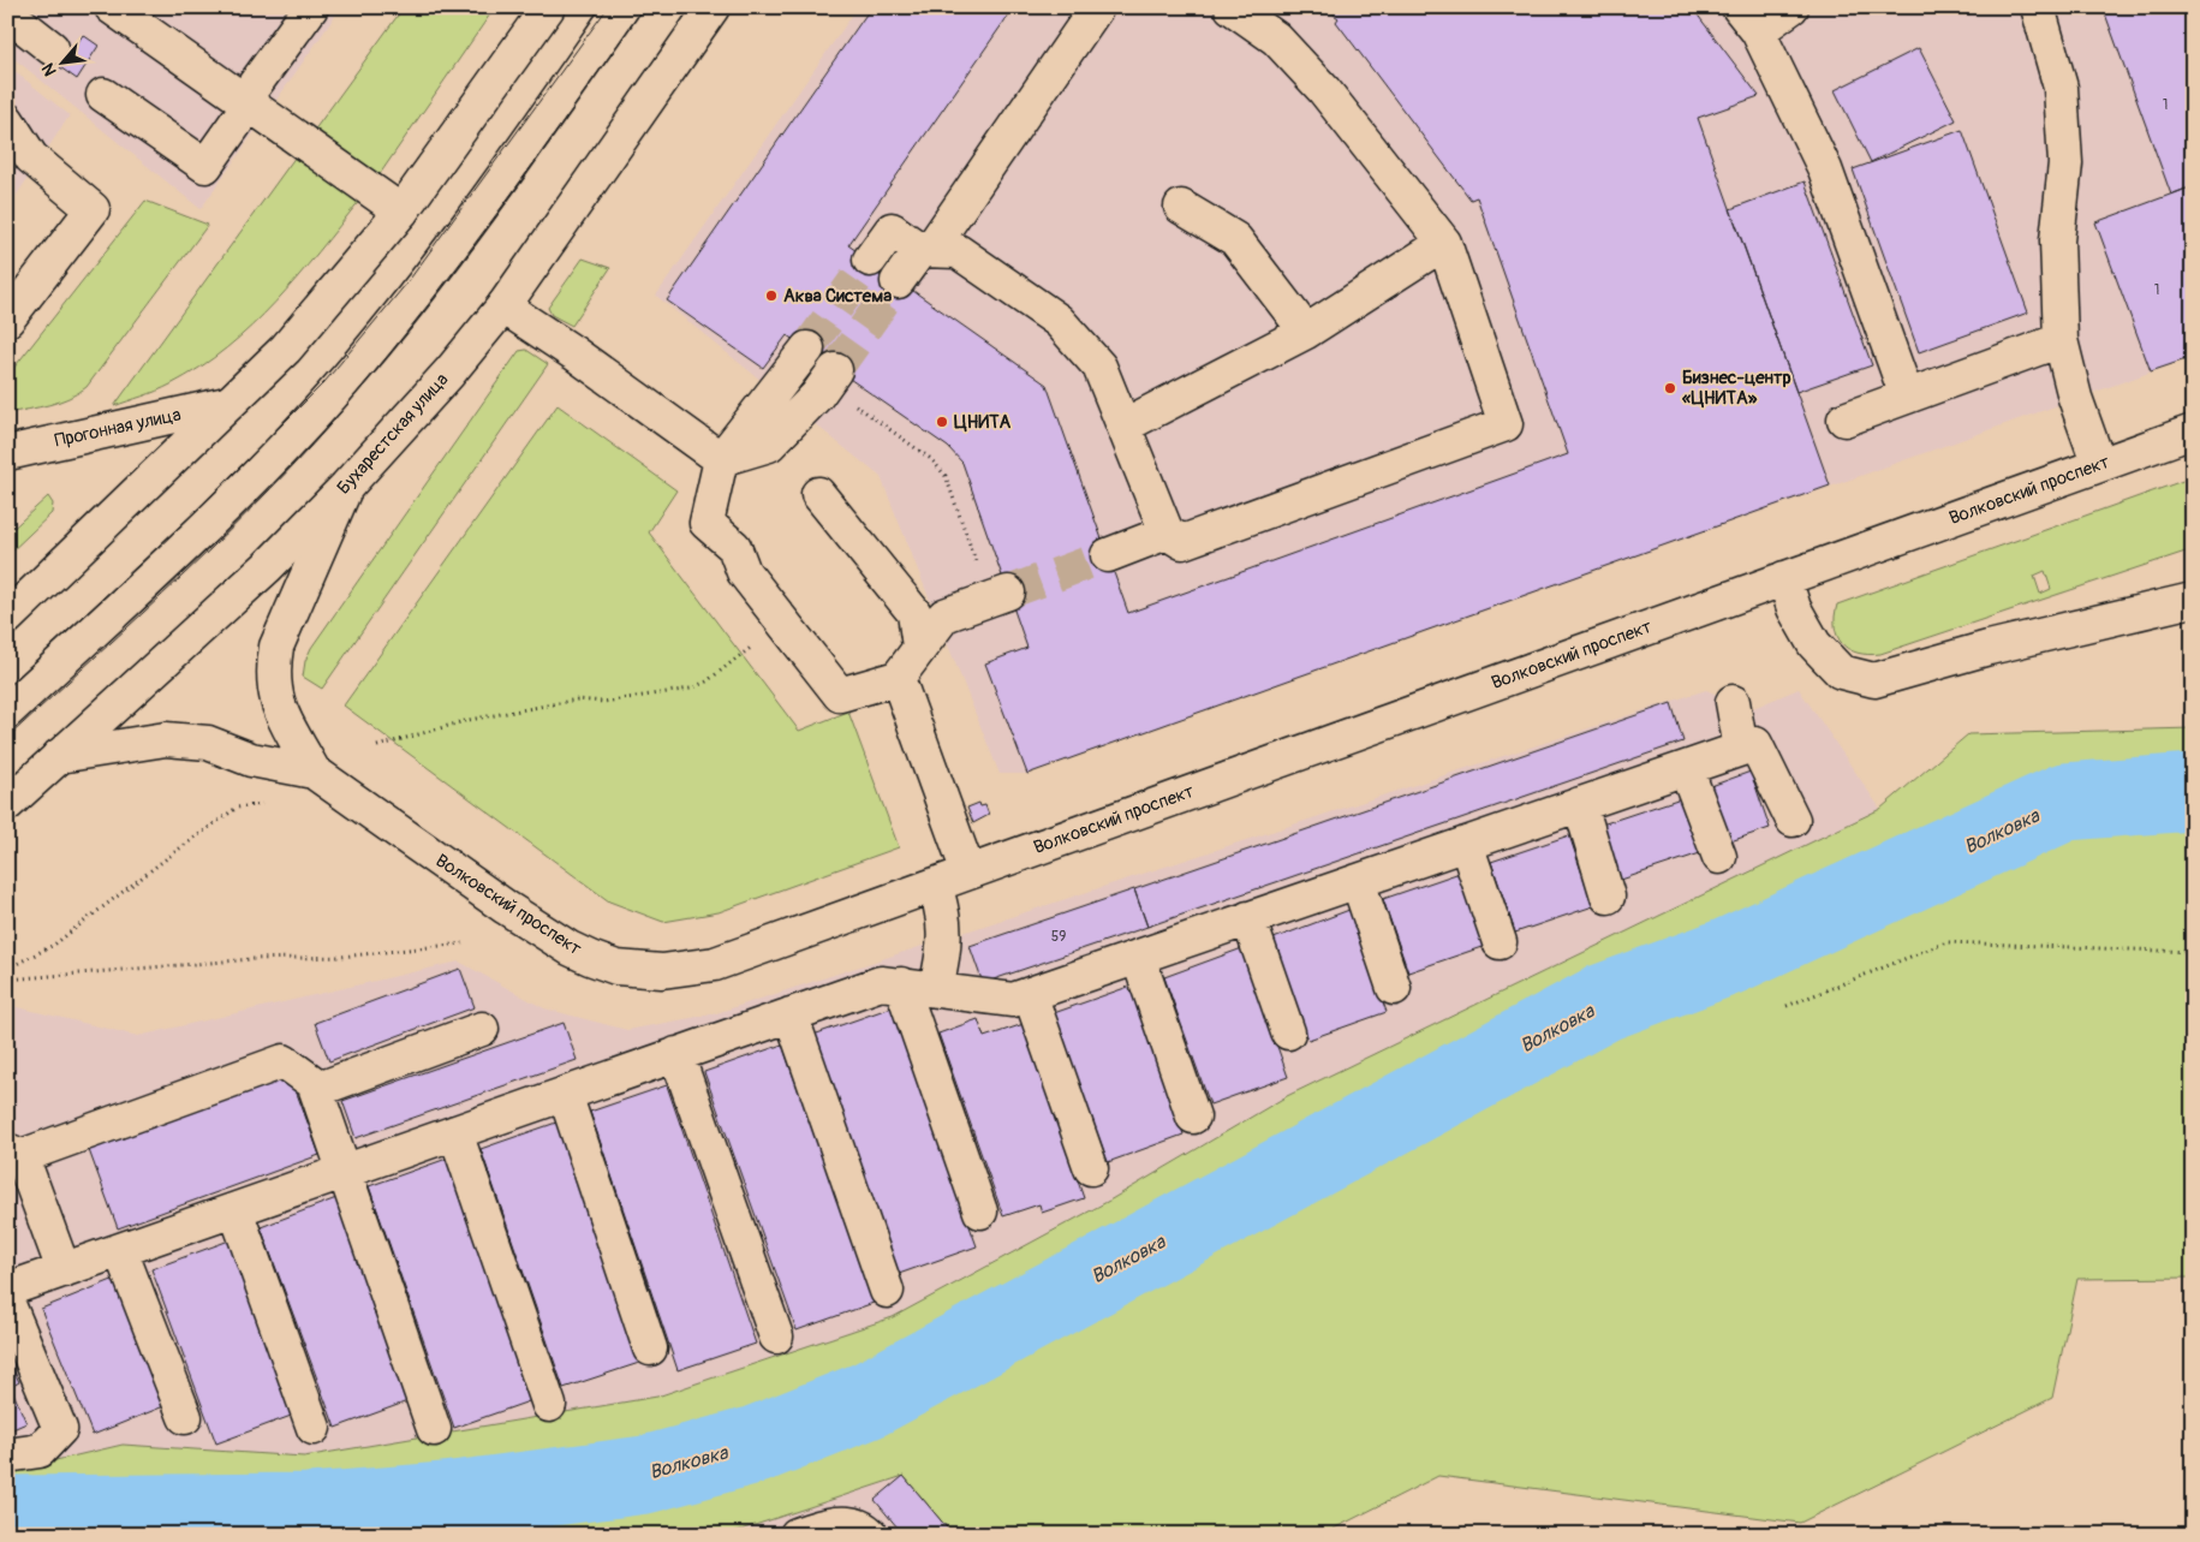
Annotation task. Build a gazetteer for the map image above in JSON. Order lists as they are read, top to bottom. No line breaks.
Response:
{"streets":{"street":["Прогонная улица","Бухарестская улица","Волковский проспект"]},"crossings":[["Бухарестская улица","Волковский проспект"]],"water":["Волковка"],"places":["Аква Система","Бизнес-центр «ЦНИТА»","ЦНИТА"],"house_numbers":["1","1","59"],"north":"bottom left"}
